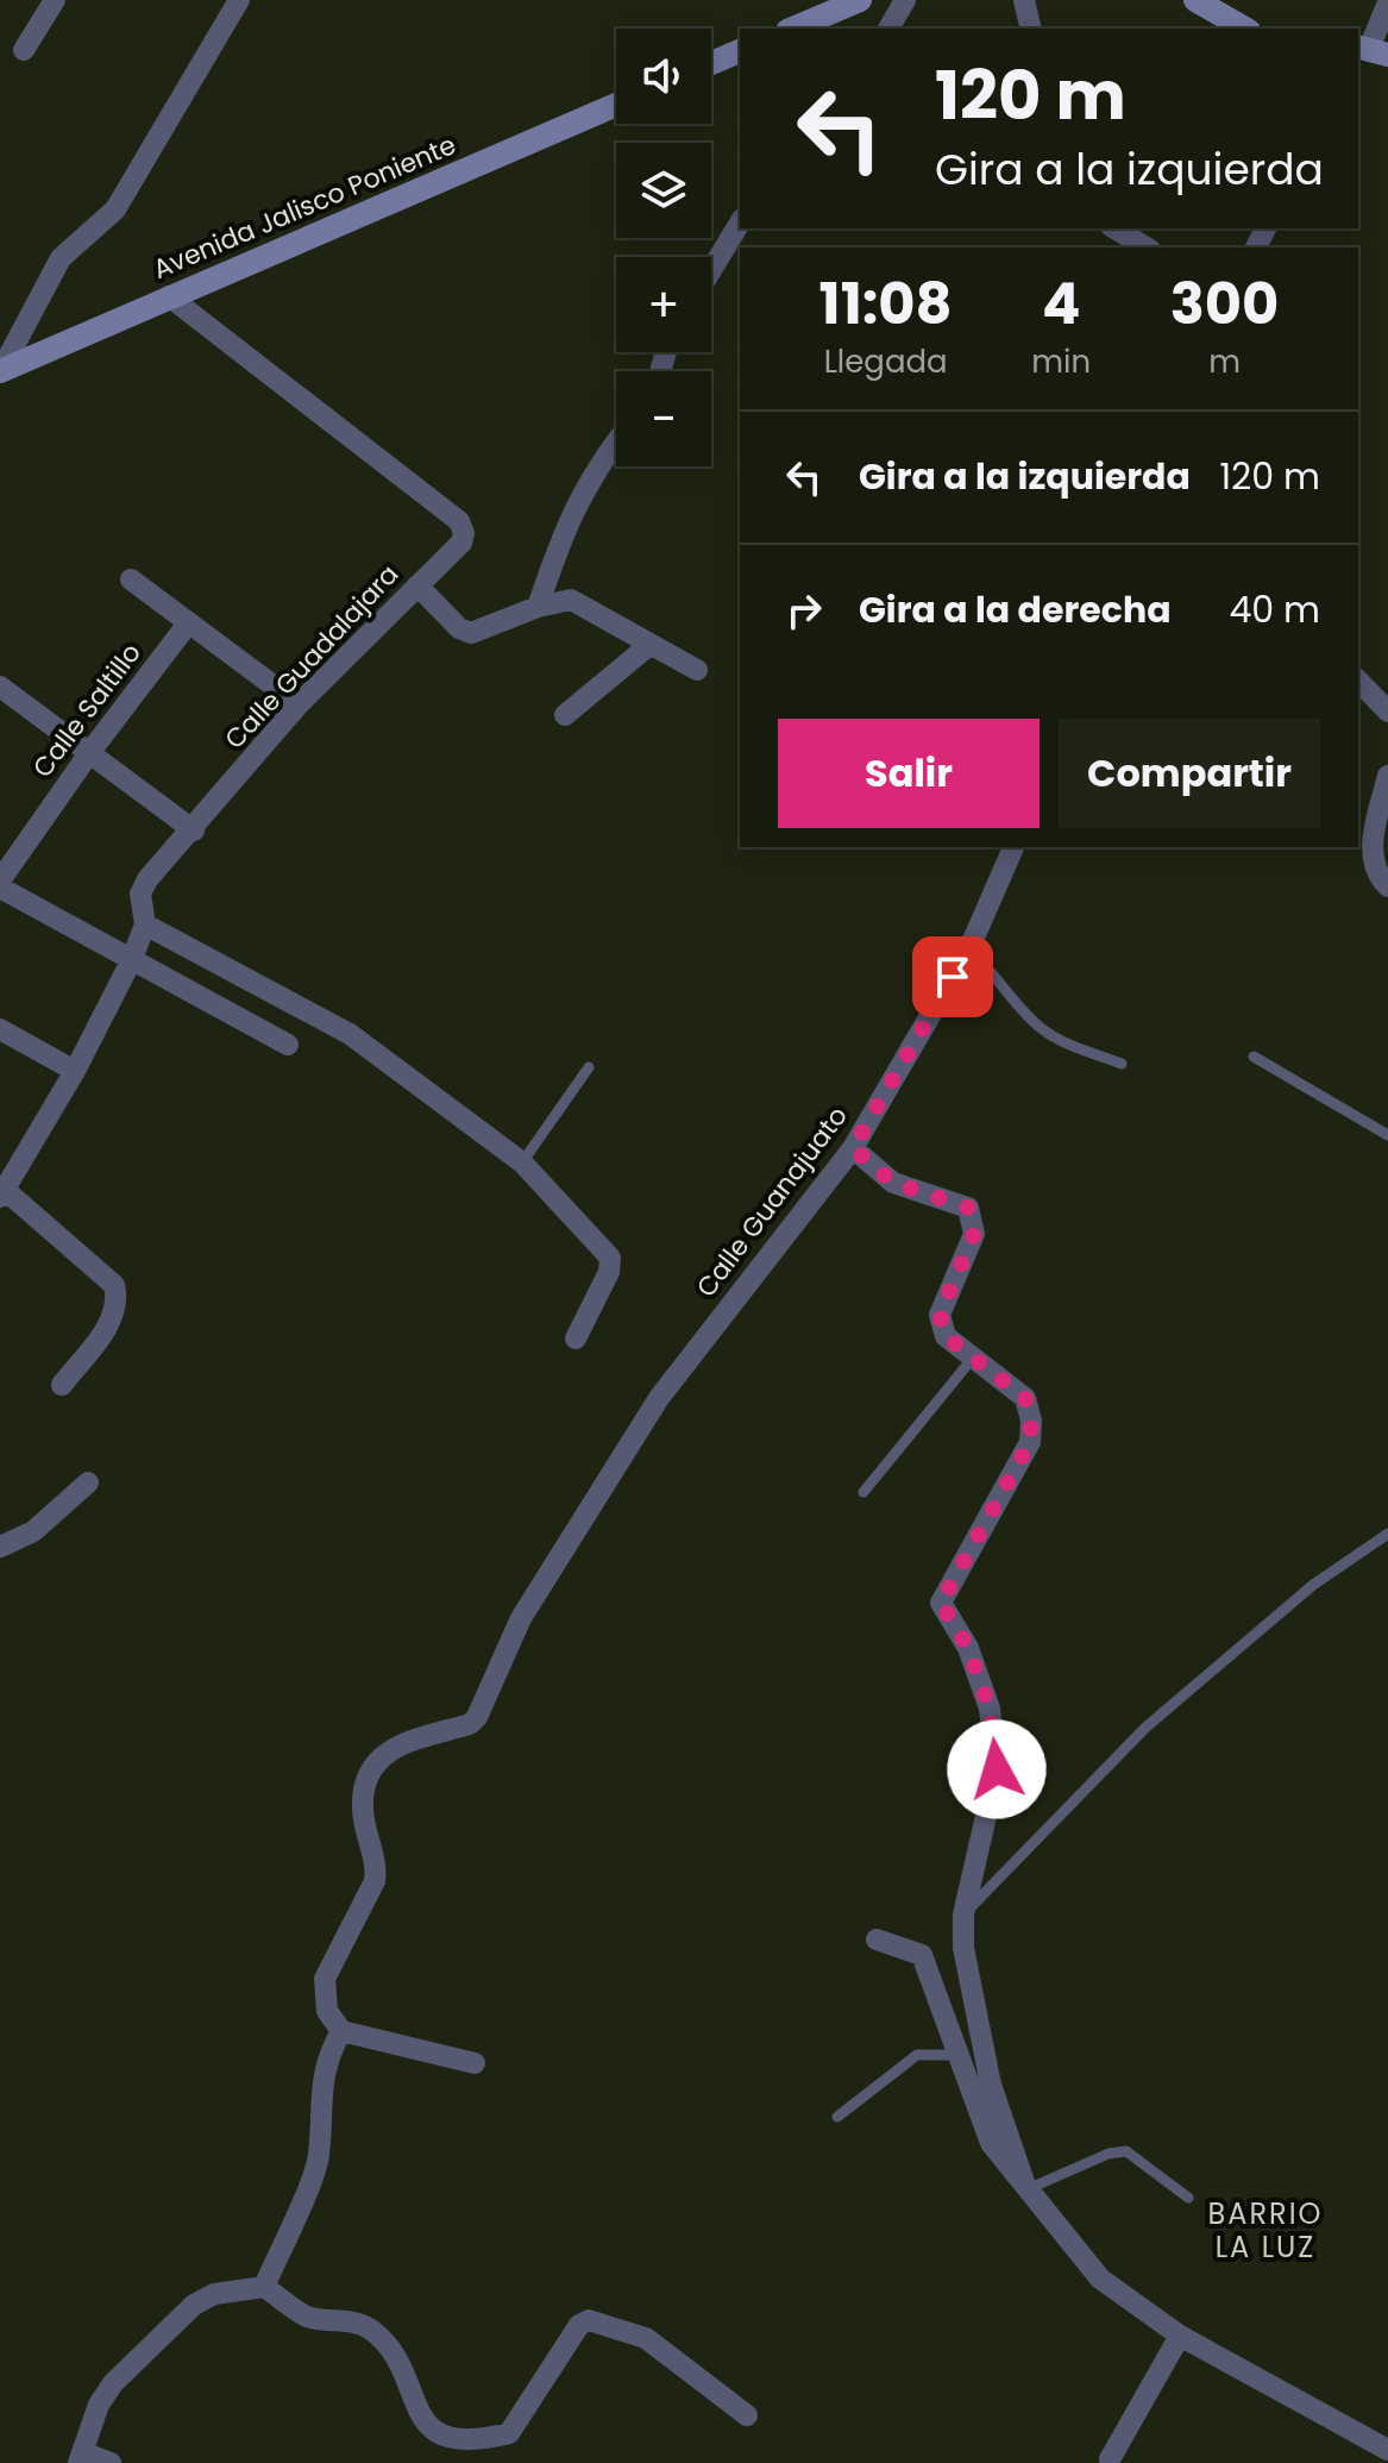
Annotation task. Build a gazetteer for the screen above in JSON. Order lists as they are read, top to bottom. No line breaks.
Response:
{"streets":{"street":["Avenida Jalisco Poniente","Calle Guadalajara","Calle Saltillo","Calle Guanajuato"]},"crossings":[["Avenida Jalisco Poniente","Calle Guadalajara"]],"districts":["BARRIO LA LUZ"],"page":{"map_buttons":["+","−"],"turn":["120 m","Gira a la izquierda"],"eta":["11:08","Llegada","4","min","300","m"],"list":[{"name":"Gira a la izquierda","value":"120 m"},{"name":"Gira a la derecha","value":"40 m"}],"buttons":["Salir","Compartir"]}}
